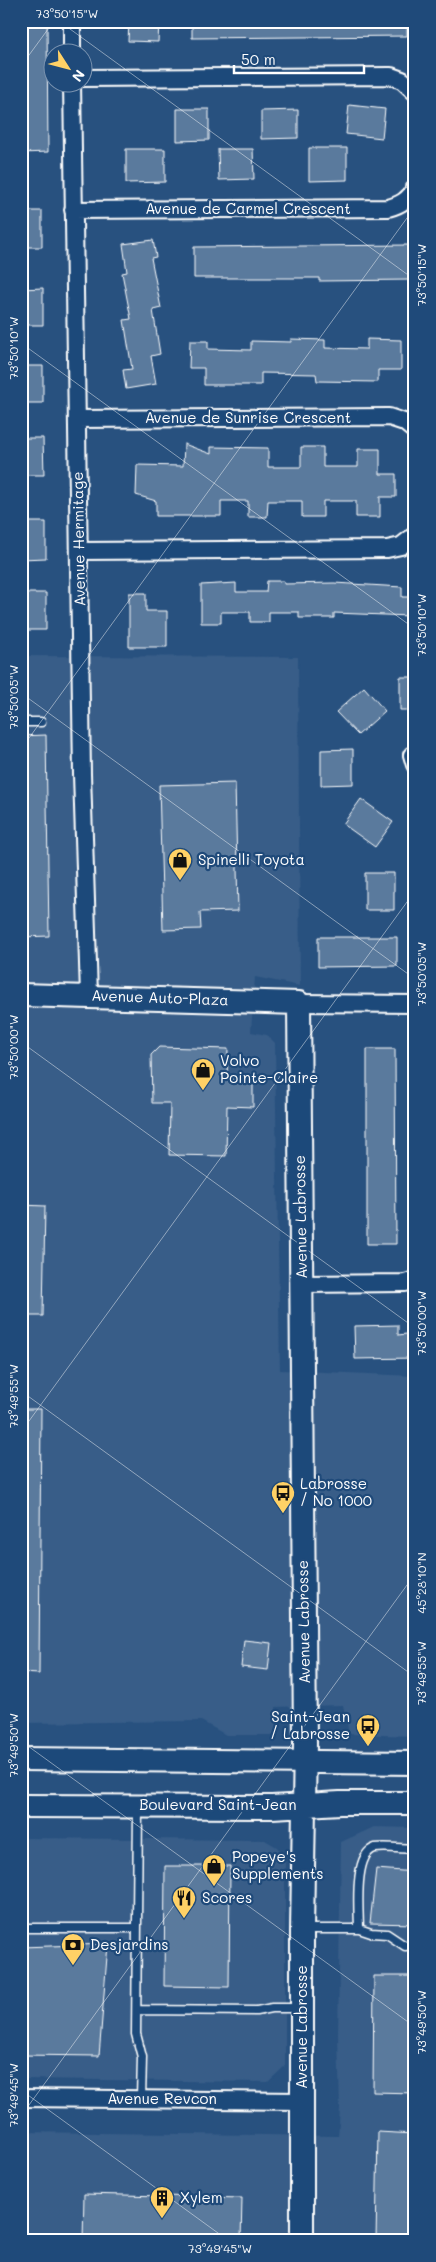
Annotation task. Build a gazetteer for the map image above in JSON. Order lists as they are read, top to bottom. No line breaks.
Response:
{"streets":{"street":["Avenue de Carmel Crescent","Avenue de Sunrise Crescent","Avenue Hermitage","Avenue Auto-Plaza","Avenue Labrosse","Boulevard Saint-Jean","Avenue Revcon"]},"crossings":[["Avenue de Carmel Crescent","Avenue Hermitage"],["Avenue de Sunrise Crescent","Avenue Hermitage"],["Avenue Hermitage","Avenue Auto-Plaza"],["Avenue Auto-Plaza","Avenue Labrosse"],["Avenue Labrosse","Boulevard Saint-Jean"],["Avenue Labrosse","Avenue Revcon"]],"places":{"shop":["Spinelli Toyota","Volvo Pointe-Claire","Popeye's Supplements"],"bus stop":["Labrosse / No 1000","Saint-Jean / Labrosse"],"restaurant":["Scores"],"bank":["Desjardins"],"building":["Xylem"]},"scale_bar":"50 m","north":"bottom right","coordinates":["73°50'15\"W","73°50'10\"W","73°50'05\"W","73°50'00\"W","73°49'55\"W","45°28'10\"N","73°49'50\"W","73°49'45\"W"]}
